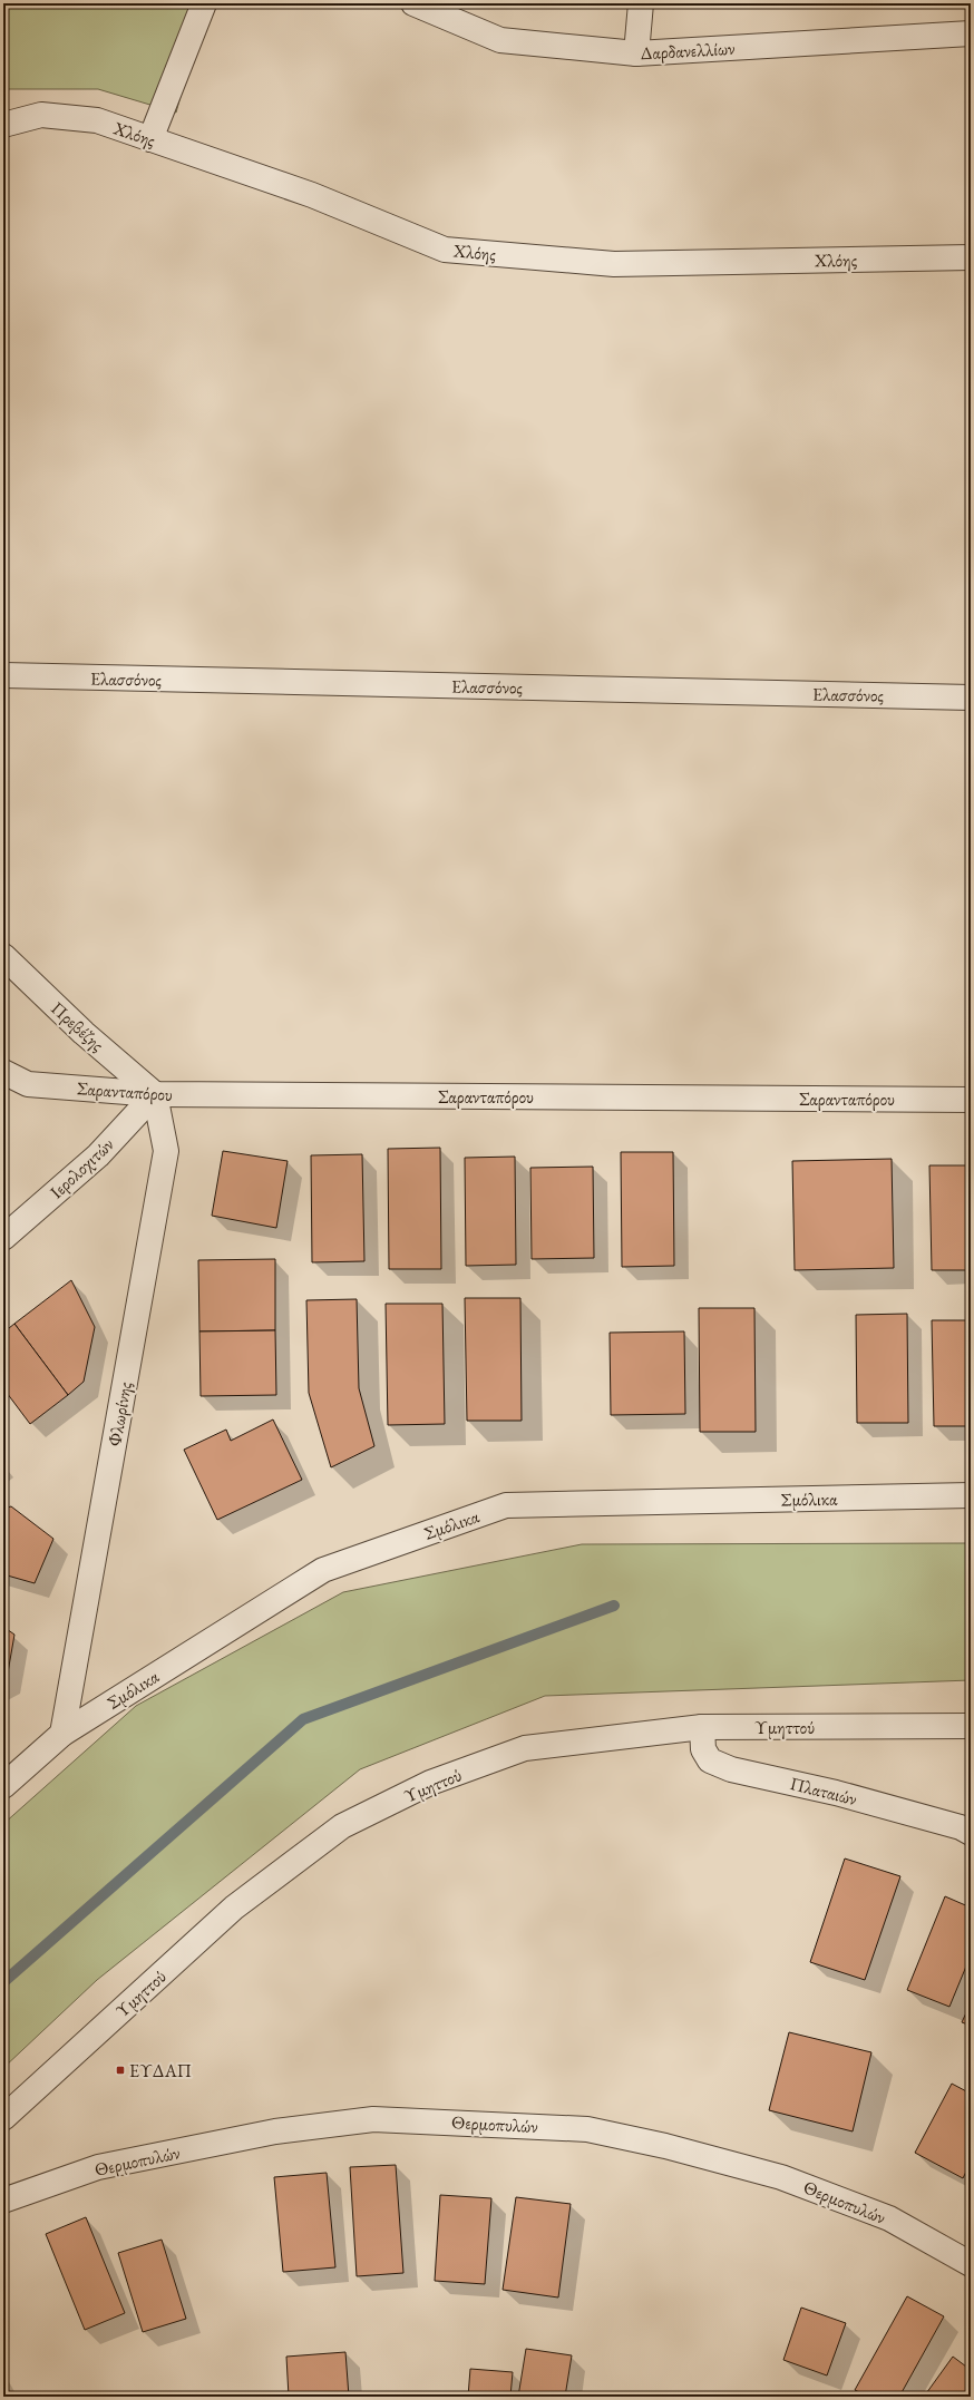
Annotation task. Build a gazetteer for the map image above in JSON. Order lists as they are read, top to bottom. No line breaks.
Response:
{"streets":{"street":["Δαρδανελλίων","Χλόης","Ελασσόνος","Πρεβέζης","Σαρανταπόρου","Ιερολοχιτών","Φλωρίνης","Σμόλικα","Υμηττού","Πλαταιών","Θερμοπυλών"]},"crossings":[["Πρεβέζης","Σαρανταπόρου"],["Πρεβέζης","Ιερολοχιτών"],["Πρεβέζης","Φλωρίνης"],["Σαρανταπόρου","Ιερολοχιτών"],["Σαρανταπόρου","Φλωρίνης"],["Ιερολοχιτών","Φλωρίνης"],["Φλωρίνης","Σμόλικα"],["Υμηττού","Πλαταιών"]],"places":{"transit":["ΕΥΔΑΠ"]}}
